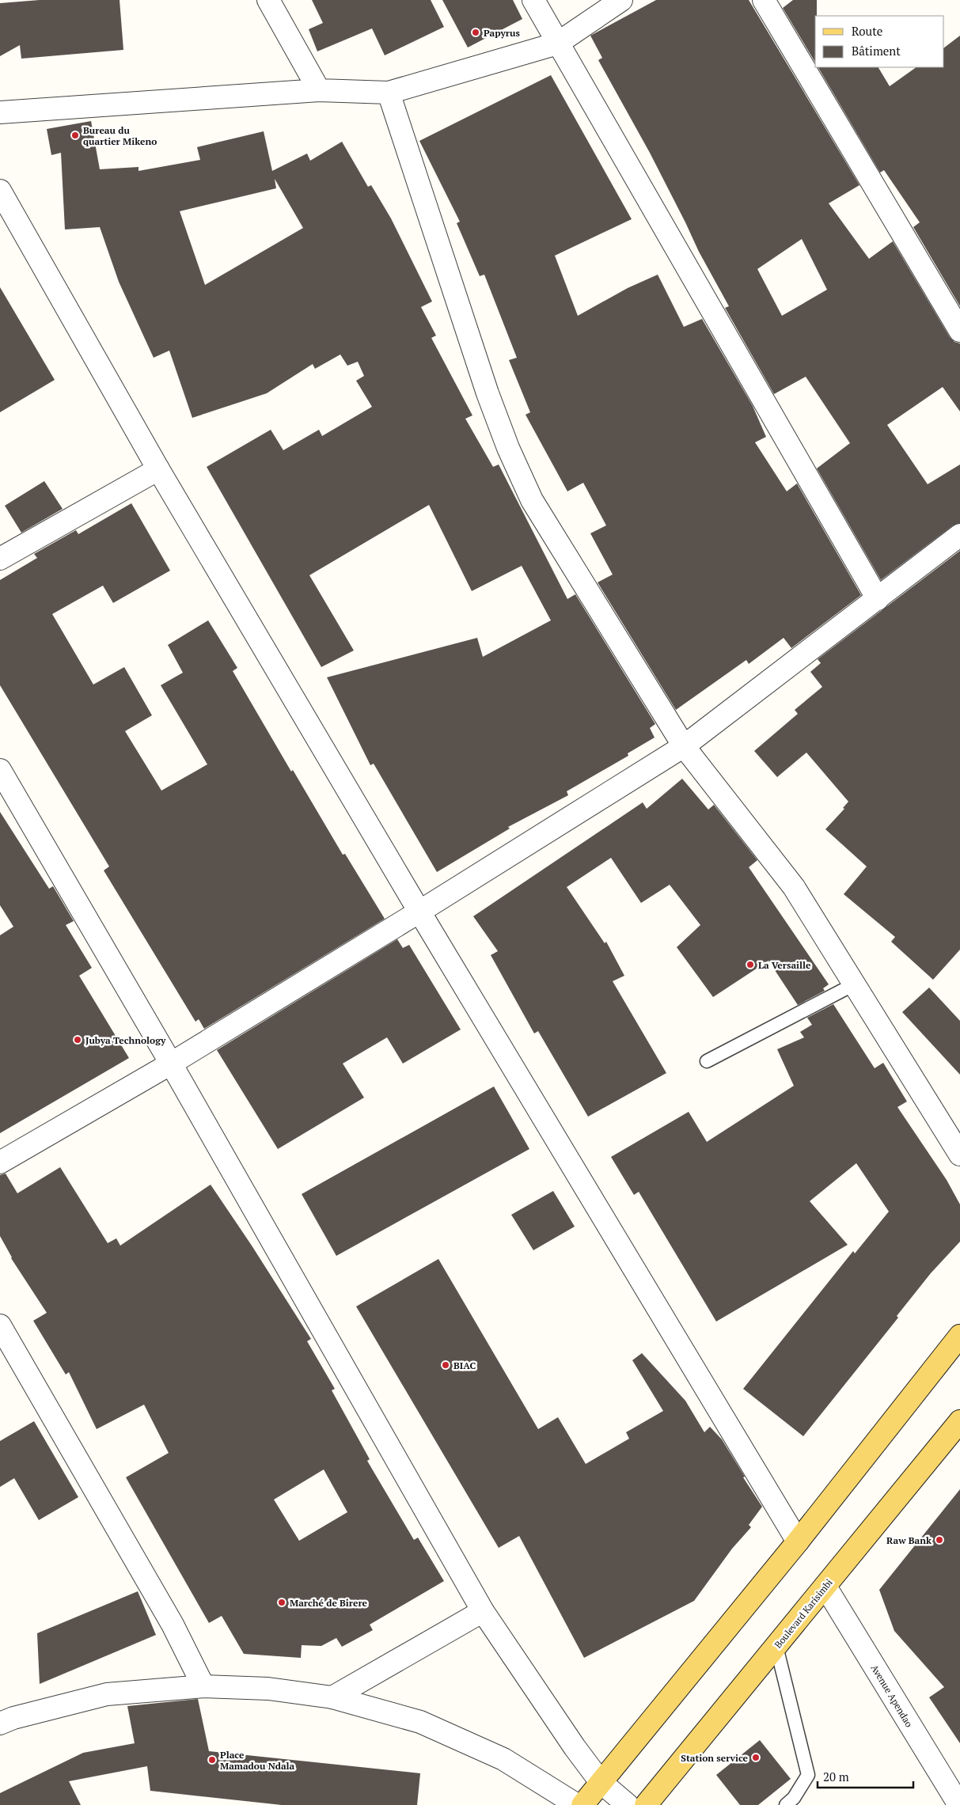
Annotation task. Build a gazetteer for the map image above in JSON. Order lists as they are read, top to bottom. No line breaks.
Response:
{"streets":{"main road":["Boulevard Karisimbi"],"street":["Avenue Apendao"]},"crossings":[["Boulevard Karisimbi","Avenue Apendao"]],"places":["Papyrus","Bureau du quartier Mikeno","La Versaille","Jubya Technology","BIAC","Raw Bank","Marché de Birere","Station service","Place Mamadou Ndala"],"legend":["Route","Bâtiment"],"scale_bar":"20 m"}
